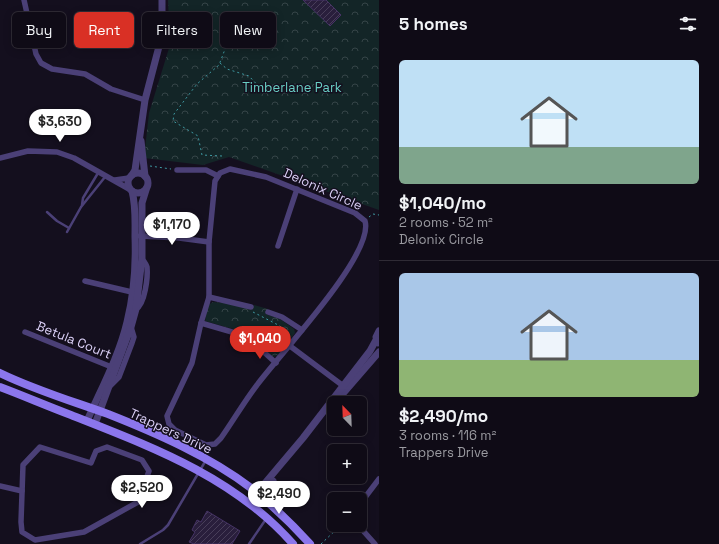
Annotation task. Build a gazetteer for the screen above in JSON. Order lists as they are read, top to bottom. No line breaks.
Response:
{"streets":{"main road":["Trappers Drive"],"street":["Delonix Circle","Betula Court"]},"parks":["Timberlane Park"],"north":"top left","page":{"heading":"5 homes","chip":["Buy","Rent","Filters","New"],"list":[{"name":"$1,040/mo","note":"2 rooms · 52 m² · Delonix Circle"},{"name":"$2,490/mo","note":"3 rooms · 116 m² · Trappers Drive"}],"price":["$3,630","$1,170","$1,040","$2,520","$2,490"],"map_buttons":["+","−"]}}
